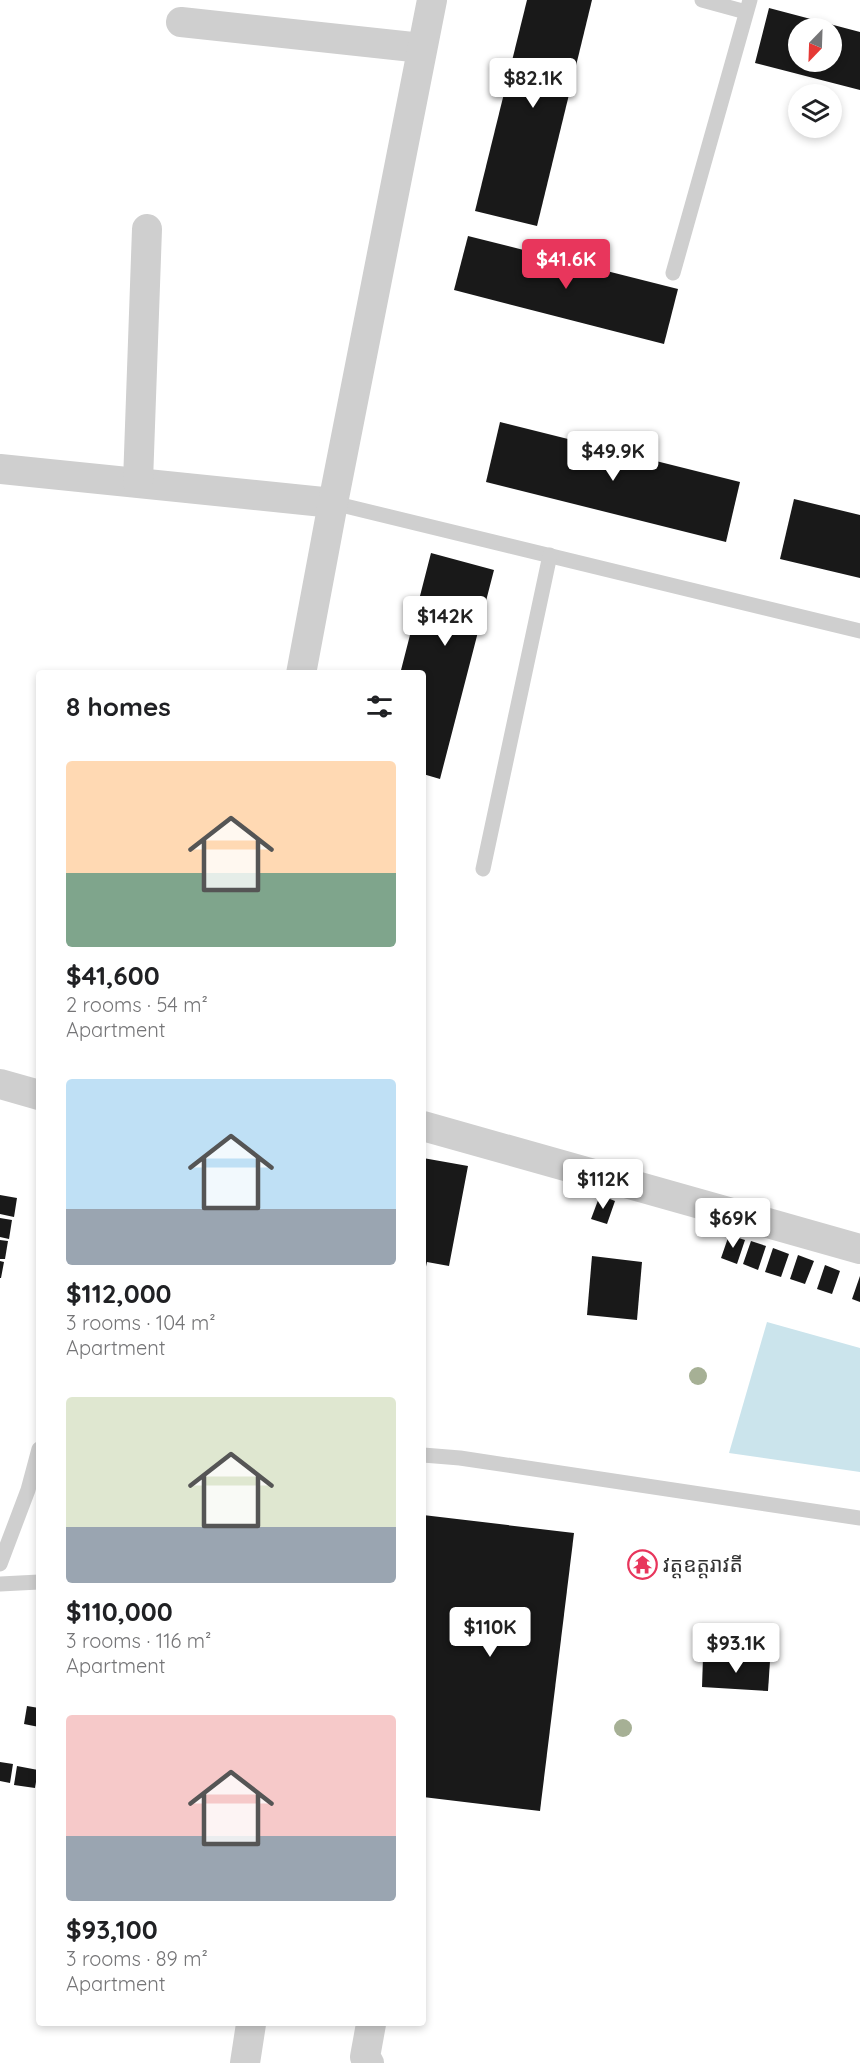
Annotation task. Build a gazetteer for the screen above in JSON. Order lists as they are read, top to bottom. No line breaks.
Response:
{"places":{"temple":["វត្តឧត្តរាវតី"]},"north":"bottom left","page":{"price":["$82.1K","$41.6K","$49.9K","$142K","$112K","$69K","$110K","$93.1K"],"heading":"8 homes","list":[{"name":"$41,600","note":"2 rooms · 54 m² · Apartment"},{"name":"$112,000","note":"3 rooms · 104 m² · Apartment"},{"name":"$110,000","note":"3 rooms · 116 m² · Apartment"},{"name":"$93,100","note":"3 rooms · 89 m² · Apartment"}]}}
